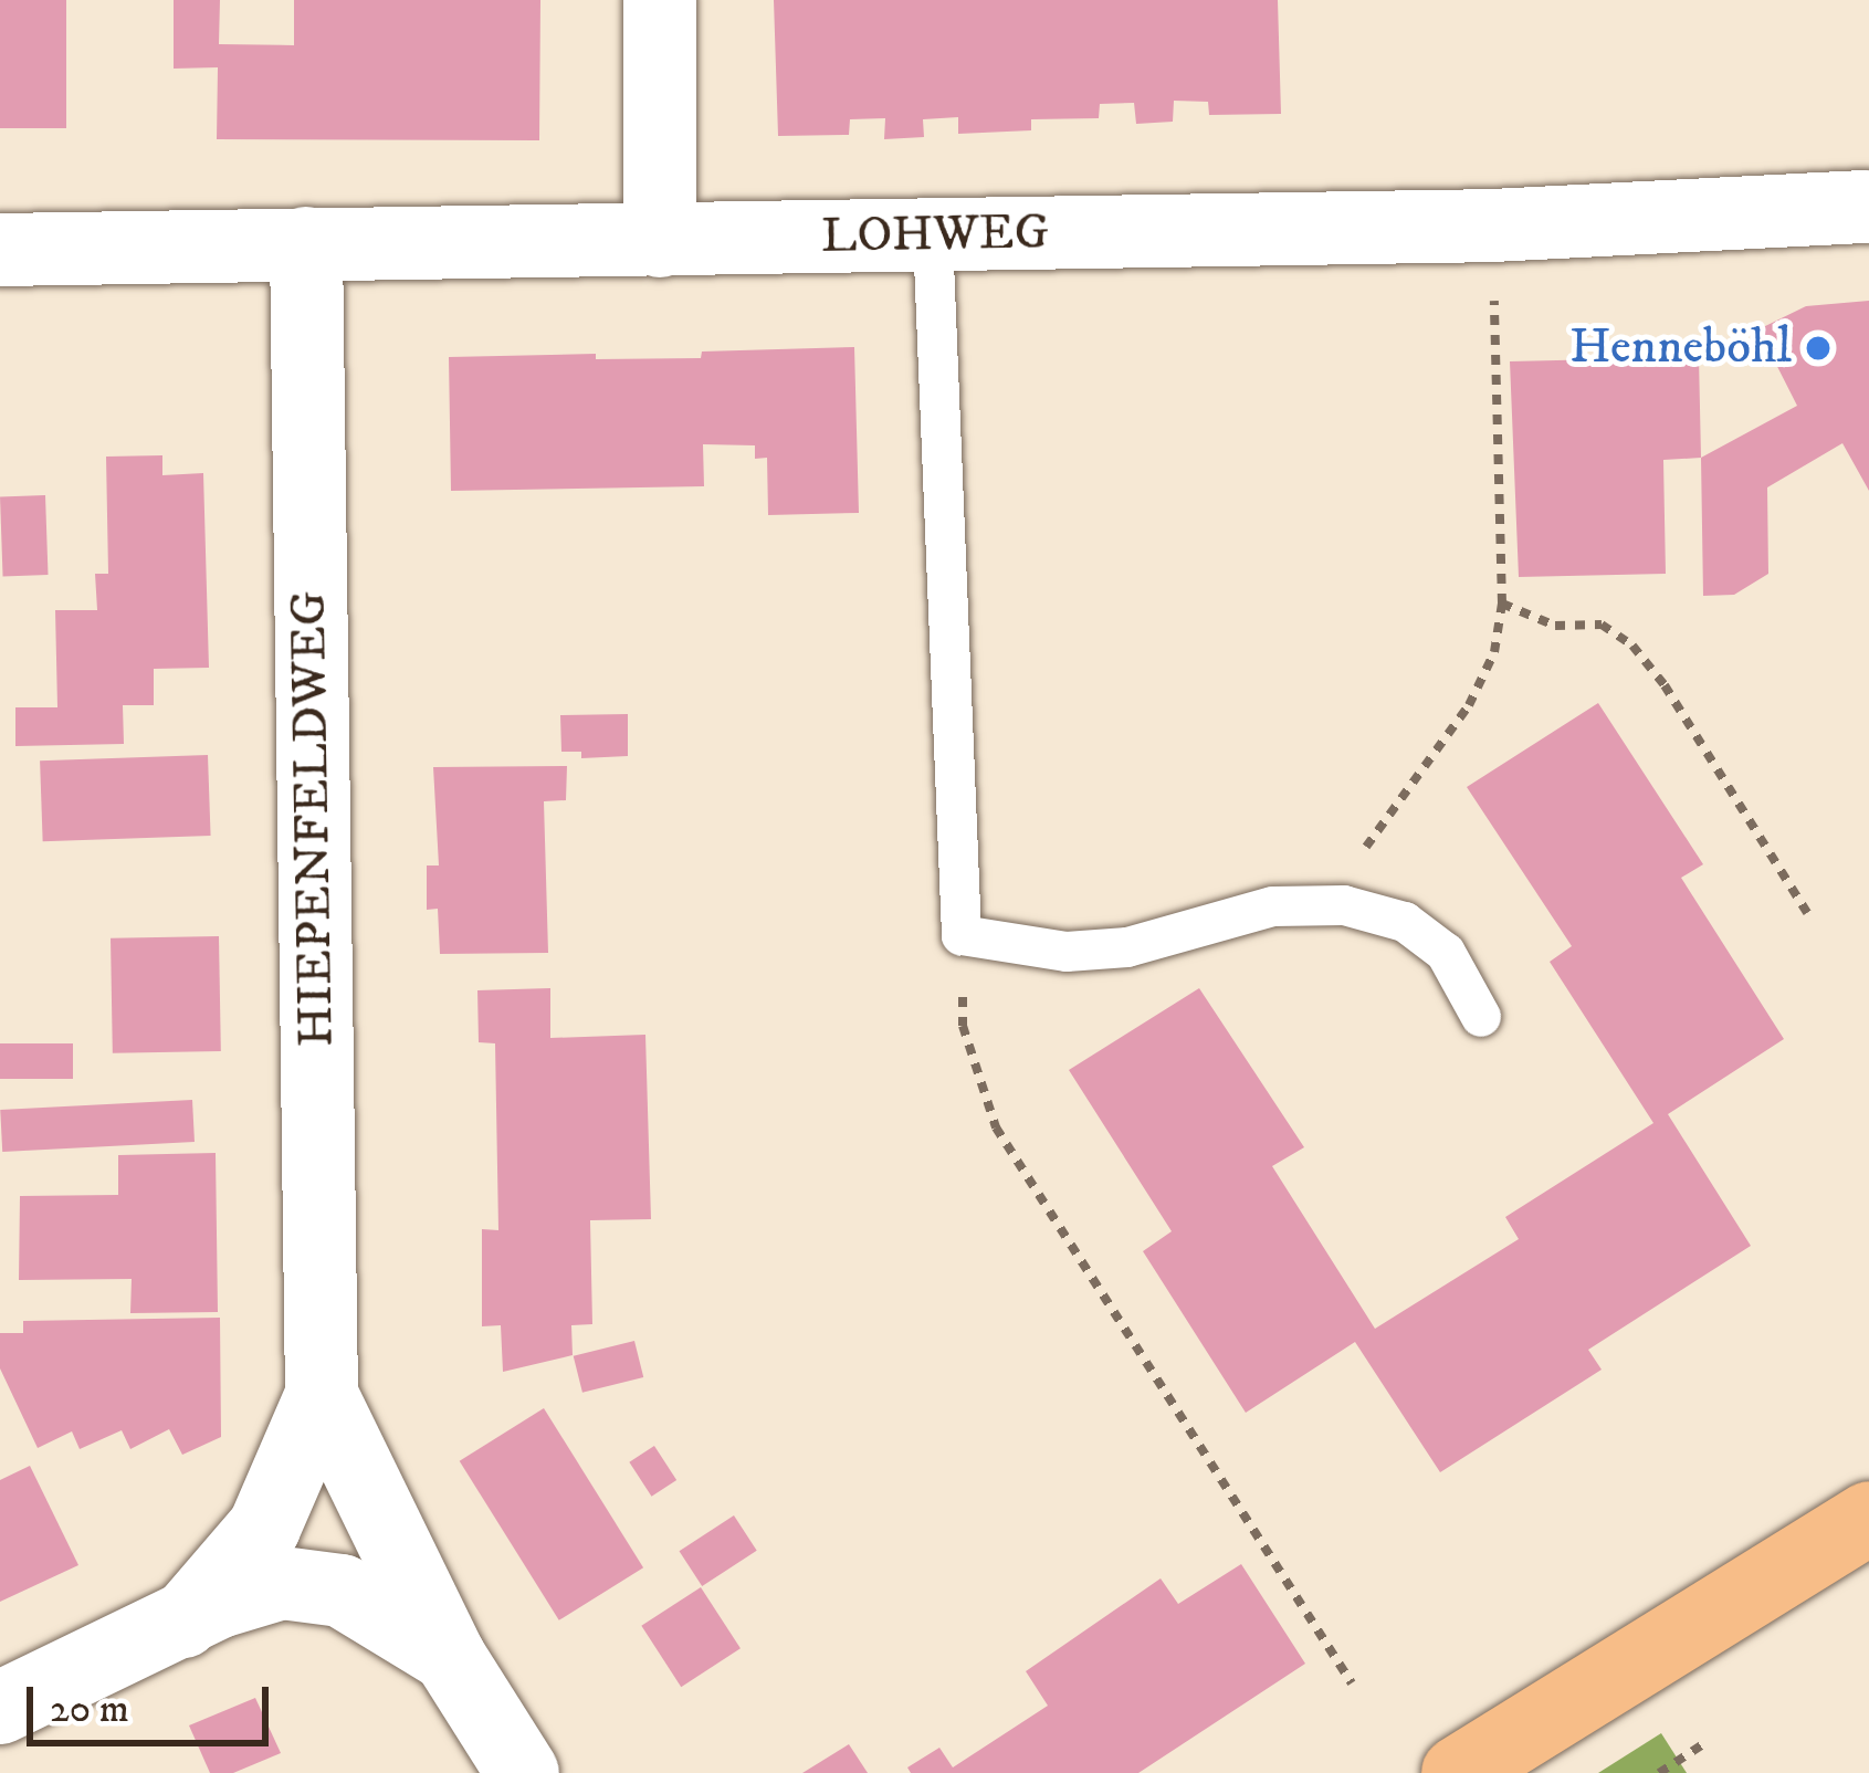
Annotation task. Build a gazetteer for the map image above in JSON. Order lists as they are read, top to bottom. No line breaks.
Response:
{"streets":{"street":["LOHWEG","HIEPENFELDWEG"]},"crossings":[["LOHWEG","HIEPENFELDWEG"]],"places":["Henneböhl"],"scale_bar":"20 m"}
